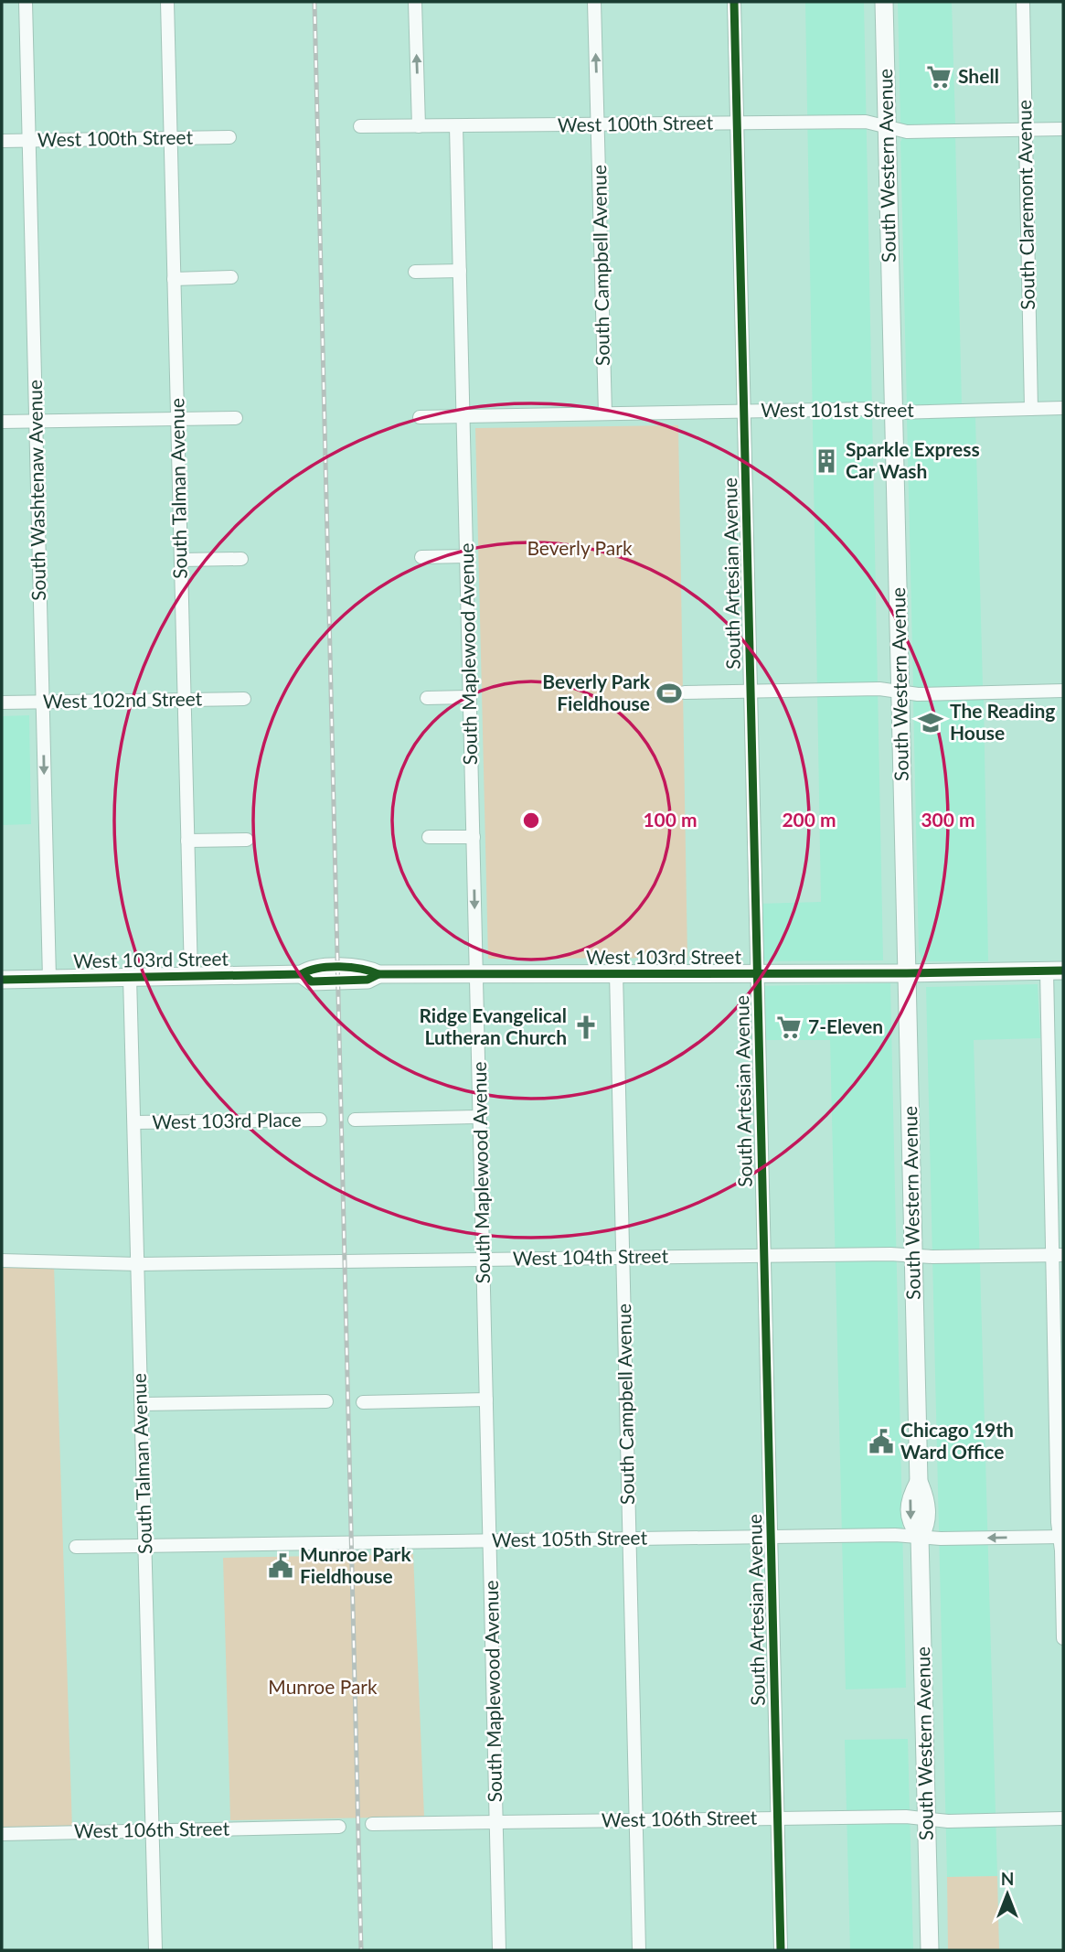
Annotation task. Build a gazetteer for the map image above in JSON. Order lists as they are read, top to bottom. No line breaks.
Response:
{"streets":{"main road":["South Western Avenue","West 103rd Street"],"street":["West 100th Street","South Claremont Avenue","South Campbell Avenue","West 101st Street","South Talman Avenue","South Washtenaw Avenue","South Artesian Avenue","South Maplewood Avenue","West 102nd Street","West 103rd Place","West 104th Street","West 105th Street","West 106th Street"]},"crossings":[["West 100th Street","South Western Avenue"],["West 100th Street","South Claremont Avenue"],["West 100th Street","South Campbell Avenue"],["West 100th Street","South Talman Avenue"],["West 100th Street","South Washtenaw Avenue"],["West 100th Street","South Artesian Avenue"],["West 100th Street","South Maplewood Avenue"],["South Western Avenue","West 101st Street"],["South Western Avenue","West 103rd Street"],["South Western Avenue","West 104th Street"],["South Western Avenue","West 105th Street"],["South Western Avenue","West 106th Street"],["South Claremont Avenue","West 101st Street"],["South Campbell Avenue","West 101st Street"],["South Campbell Avenue","West 103rd Street"],["South Campbell Avenue","West 104th Street"],["South Campbell Avenue","West 105th Street"],["South Campbell Avenue","West 106th Street"],["West 101st Street","South Artesian Avenue"],["West 101st Street","South Maplewood Avenue"],["South Talman Avenue","West 102nd Street"],["South Talman Avenue","West 103rd Street"],["South Talman Avenue","West 103rd Place"],["South Talman Avenue","West 104th Street"],["South Talman Avenue","West 105th Street"],["South Talman Avenue","West 106th Street"],["South Washtenaw Avenue","West 102nd Street"],["South Washtenaw Avenue","West 103rd Street"],["South Artesian Avenue","West 103rd Street"],["South Artesian Avenue","West 104th Street"],["South Artesian Avenue","West 105th Street"],["South Artesian Avenue","West 106th Street"],["South Maplewood Avenue","West 103rd Street"],["South Maplewood Avenue","West 104th Street"],["South Maplewood Avenue","West 105th Street"],["South Maplewood Avenue","West 106th Street"]],"parks":["Beverly Park","Munroe Park"],"places":{"supermarket":["Shell","7-Eleven"],"building":["Sparkle Express Car Wash"],"sports":["Beverly Park Fieldhouse"],"school or university":["The Reading House"],"church":["Ridge Evangelical Lutheran Church"],"public building":["Chicago 19th Ward Office","Munroe Park Fieldhouse"]},"north":"top","rings":["100 m","200 m","300 m"]}
